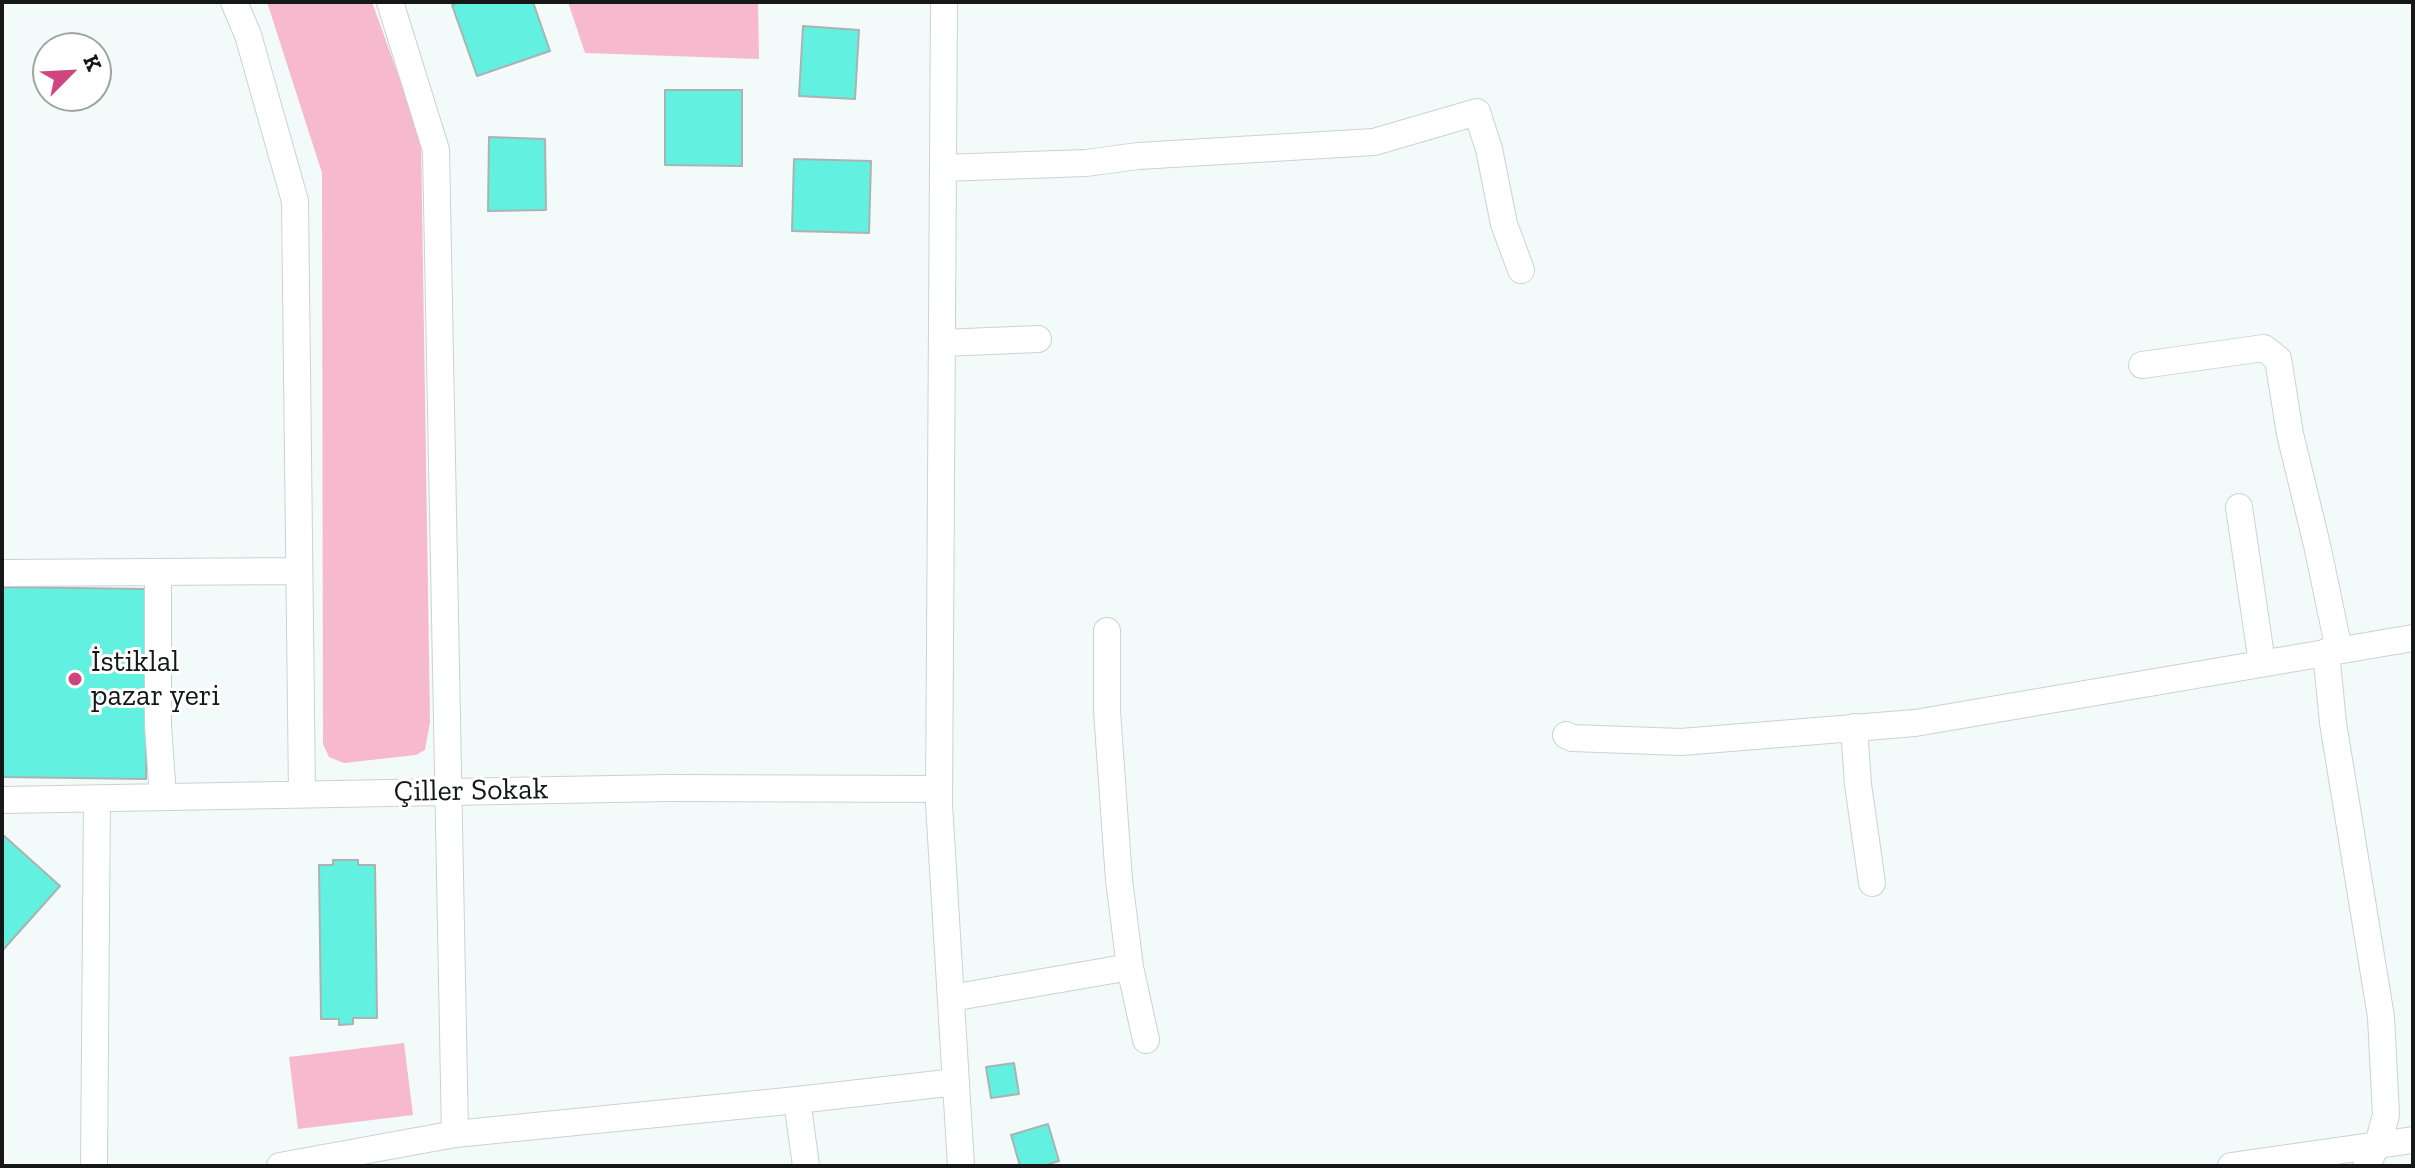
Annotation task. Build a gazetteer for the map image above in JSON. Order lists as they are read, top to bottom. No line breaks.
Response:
{"streets":{"street":["Çiller Sokak"]},"places":["İstiklal pazar yeri"],"north":"top right"}
